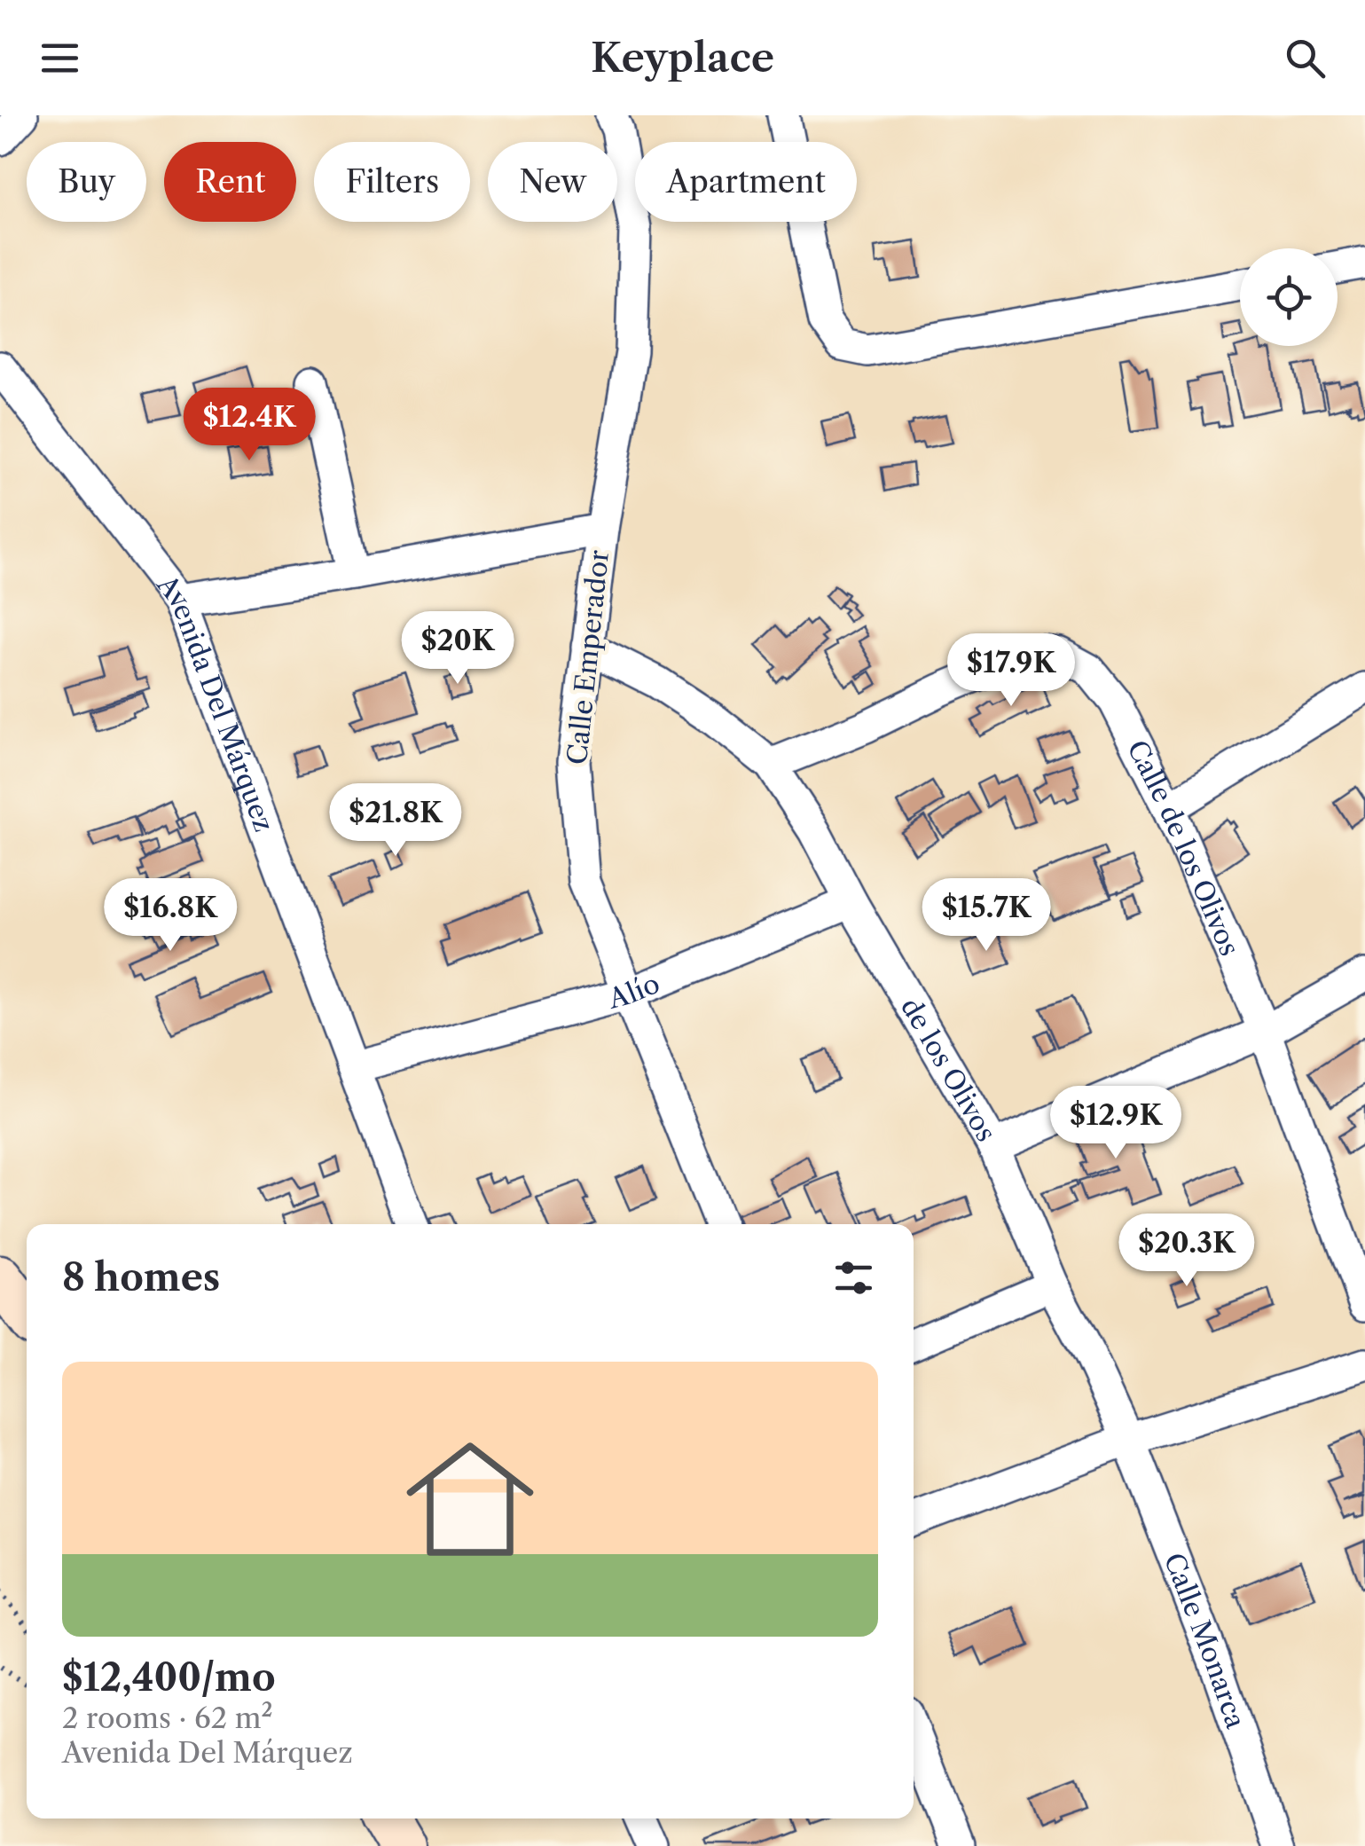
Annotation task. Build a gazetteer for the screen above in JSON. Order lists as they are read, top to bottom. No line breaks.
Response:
{"streets":{"street":["Calle Emperador","Avenida Del Márquez","Calle de los Olivos","Alío","de los Olivos","Calle Monarca"]},"crossings":[["Calle Emperador","Alío"],["Calle Emperador","de los Olivos"],["Avenida Del Márquez","Alío"],["Calle de los Olivos","de los Olivos"],["Alío","de los Olivos"],["de los Olivos","Calle Monarca"]],"page":{"header":"Keyplace","chip":["Buy","Rent","Filters","New","Apartment"],"price":["$12.4K","$20K","$17.9K","$21.8K","$16.8K","$15.7K","$12.9K","$20.3K"],"heading":"8 homes","list":[{"name":"$12,400/mo","note":"2 rooms · 62 m² · Avenida Del Márquez"}]}}
